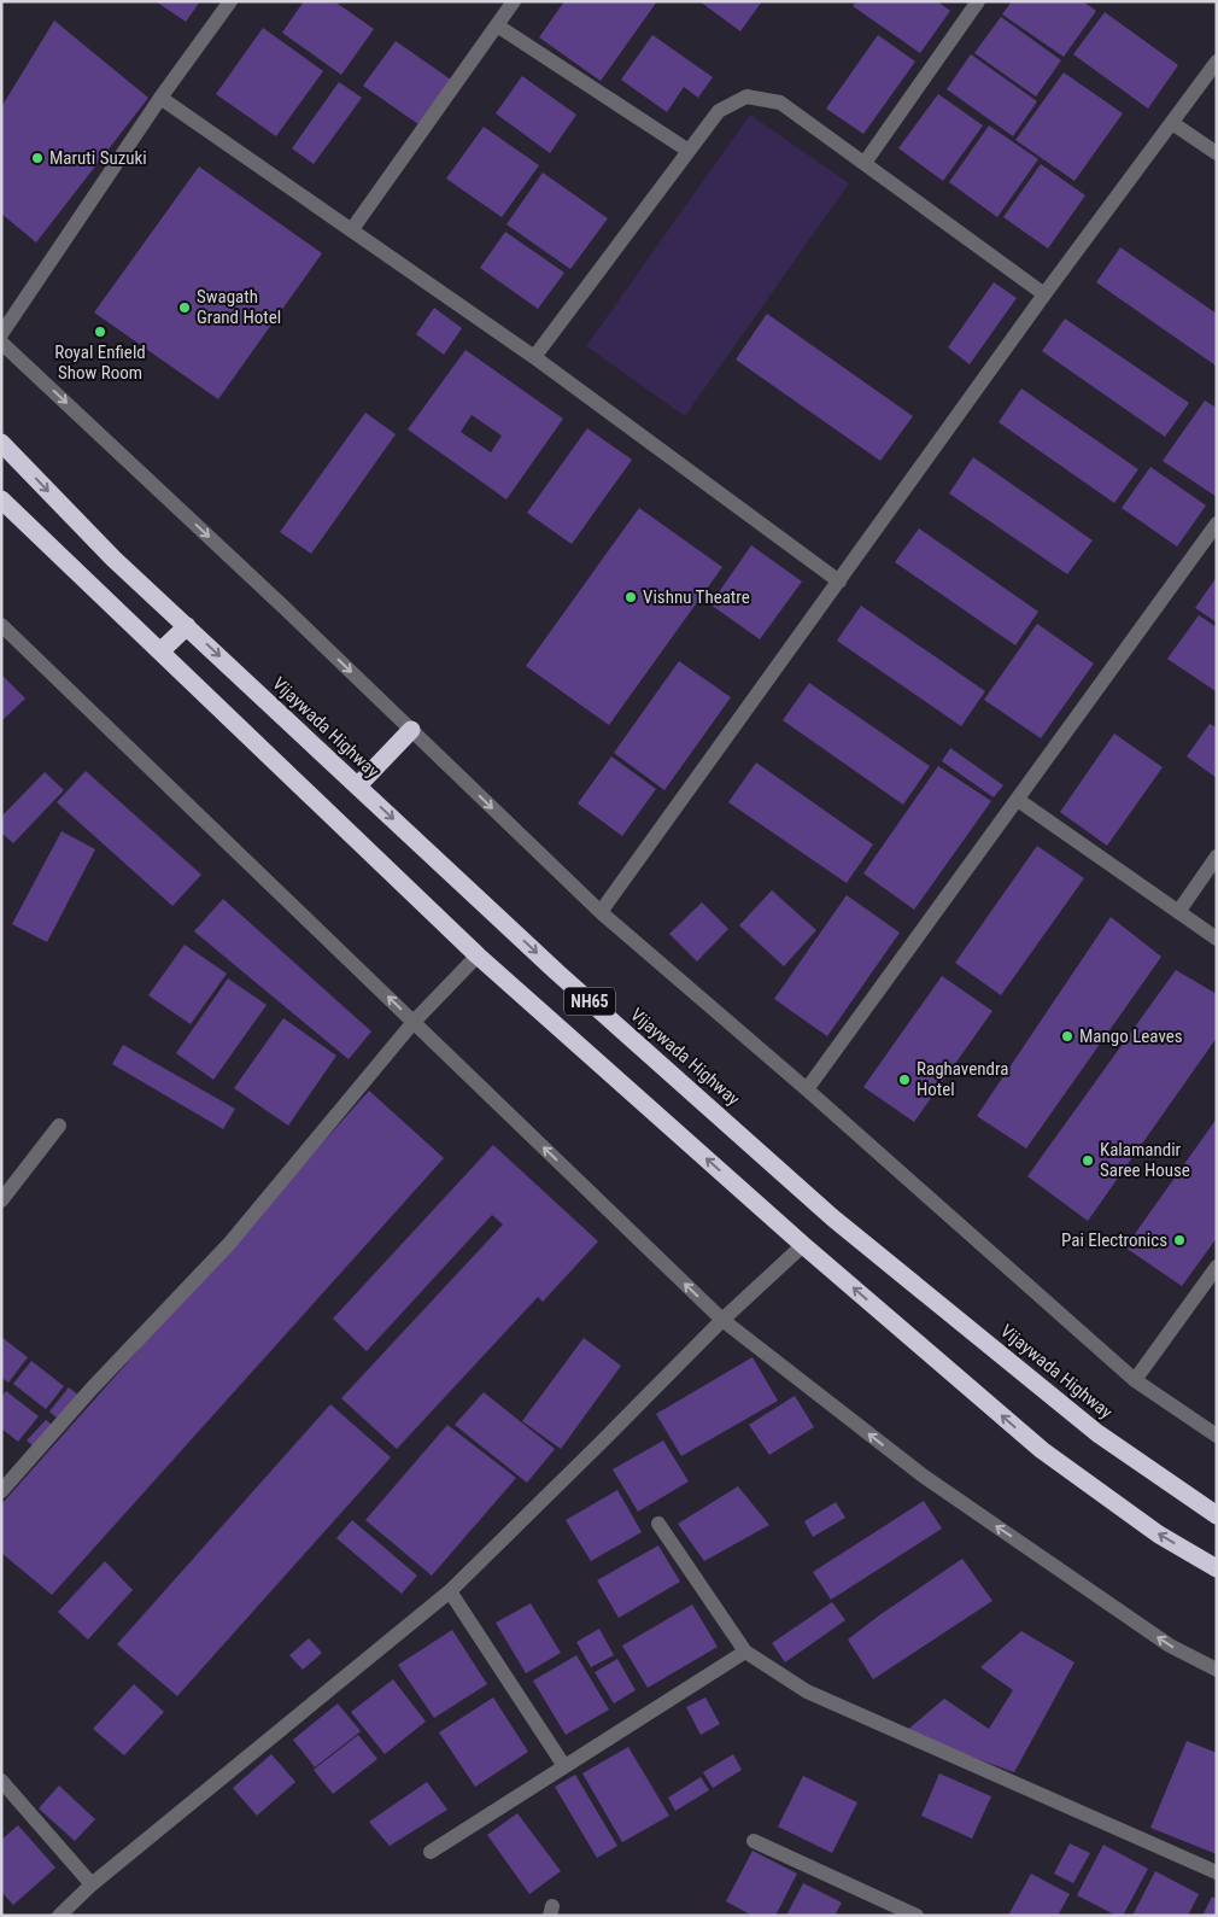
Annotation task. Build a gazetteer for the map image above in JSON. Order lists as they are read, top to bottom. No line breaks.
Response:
{"streets":{"highway":["Vijaywada Highway","NH65"]},"places":["Maruti Suzuki","Swagath Grand Hotel","Royal Enfield Show Room","Vishnu Theatre","Mango Leaves","Raghavendra Hotel","Kalamandir Saree House","Pai Electronics"]}
